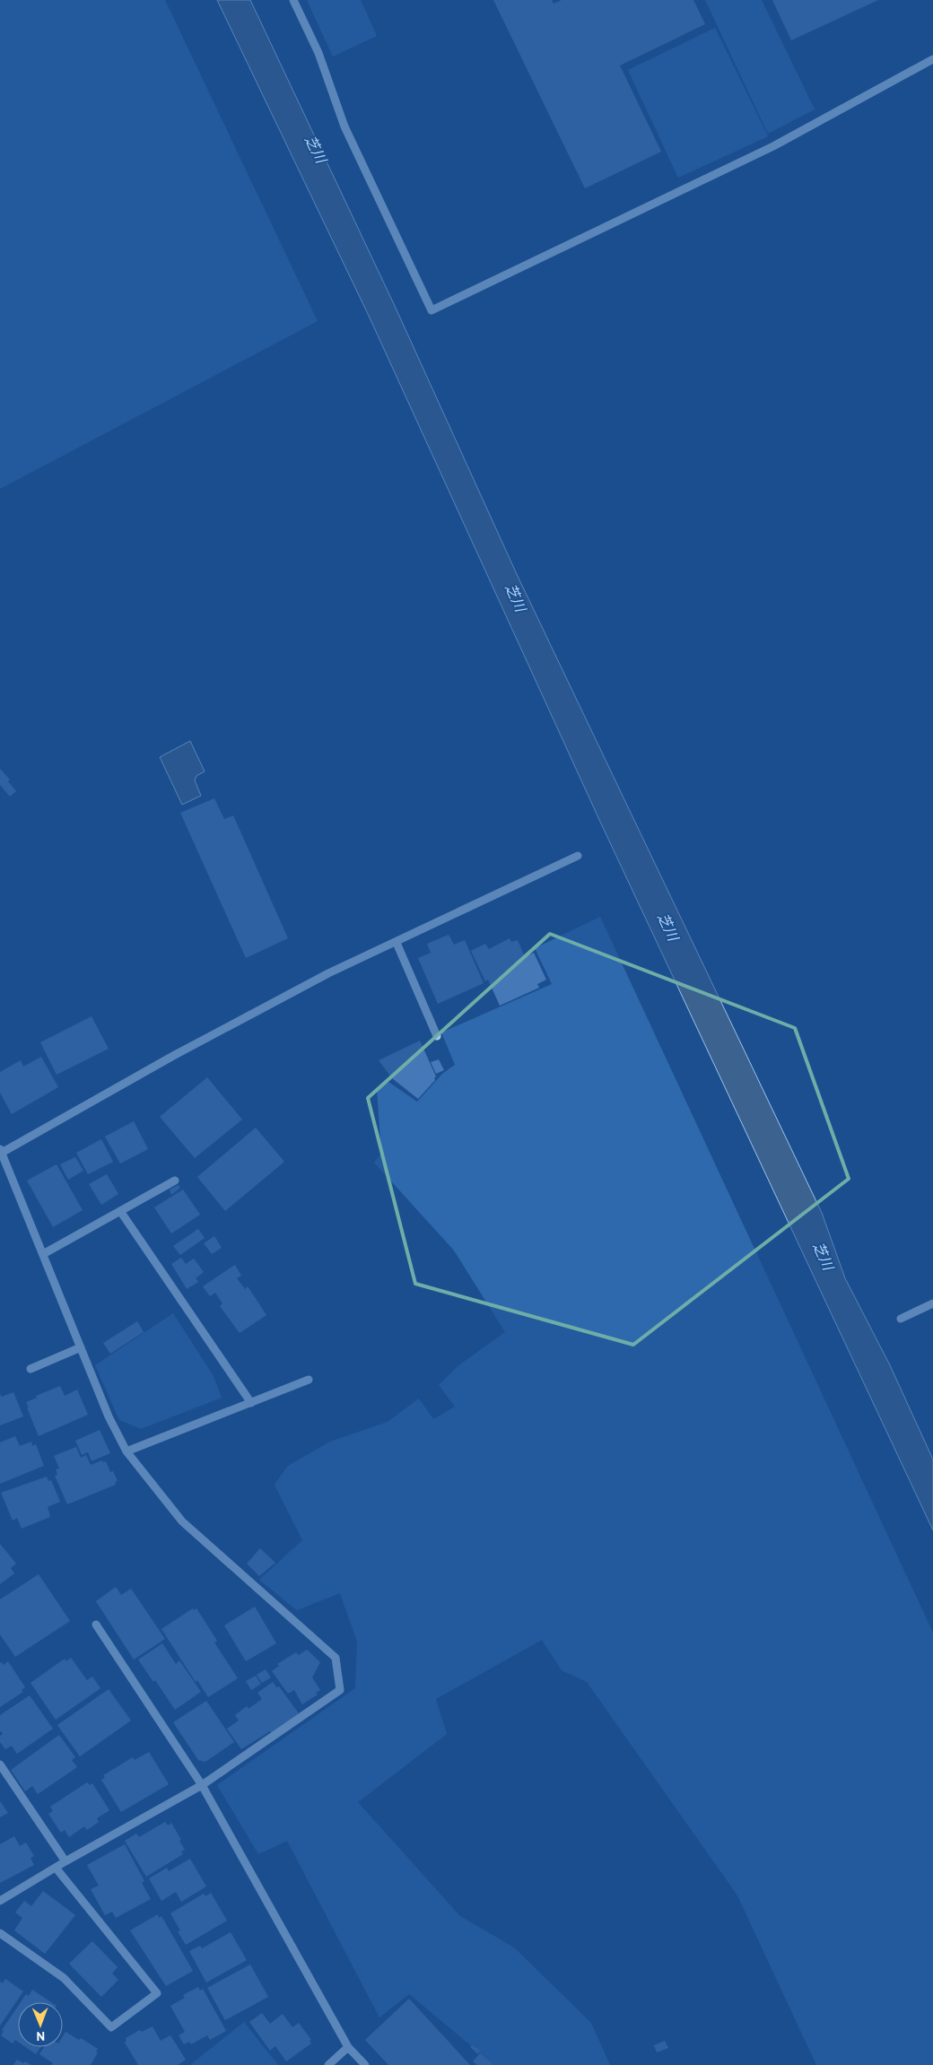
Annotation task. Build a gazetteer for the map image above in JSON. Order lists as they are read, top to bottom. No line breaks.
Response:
{"water":["芝川"],"north":"bottom"}
